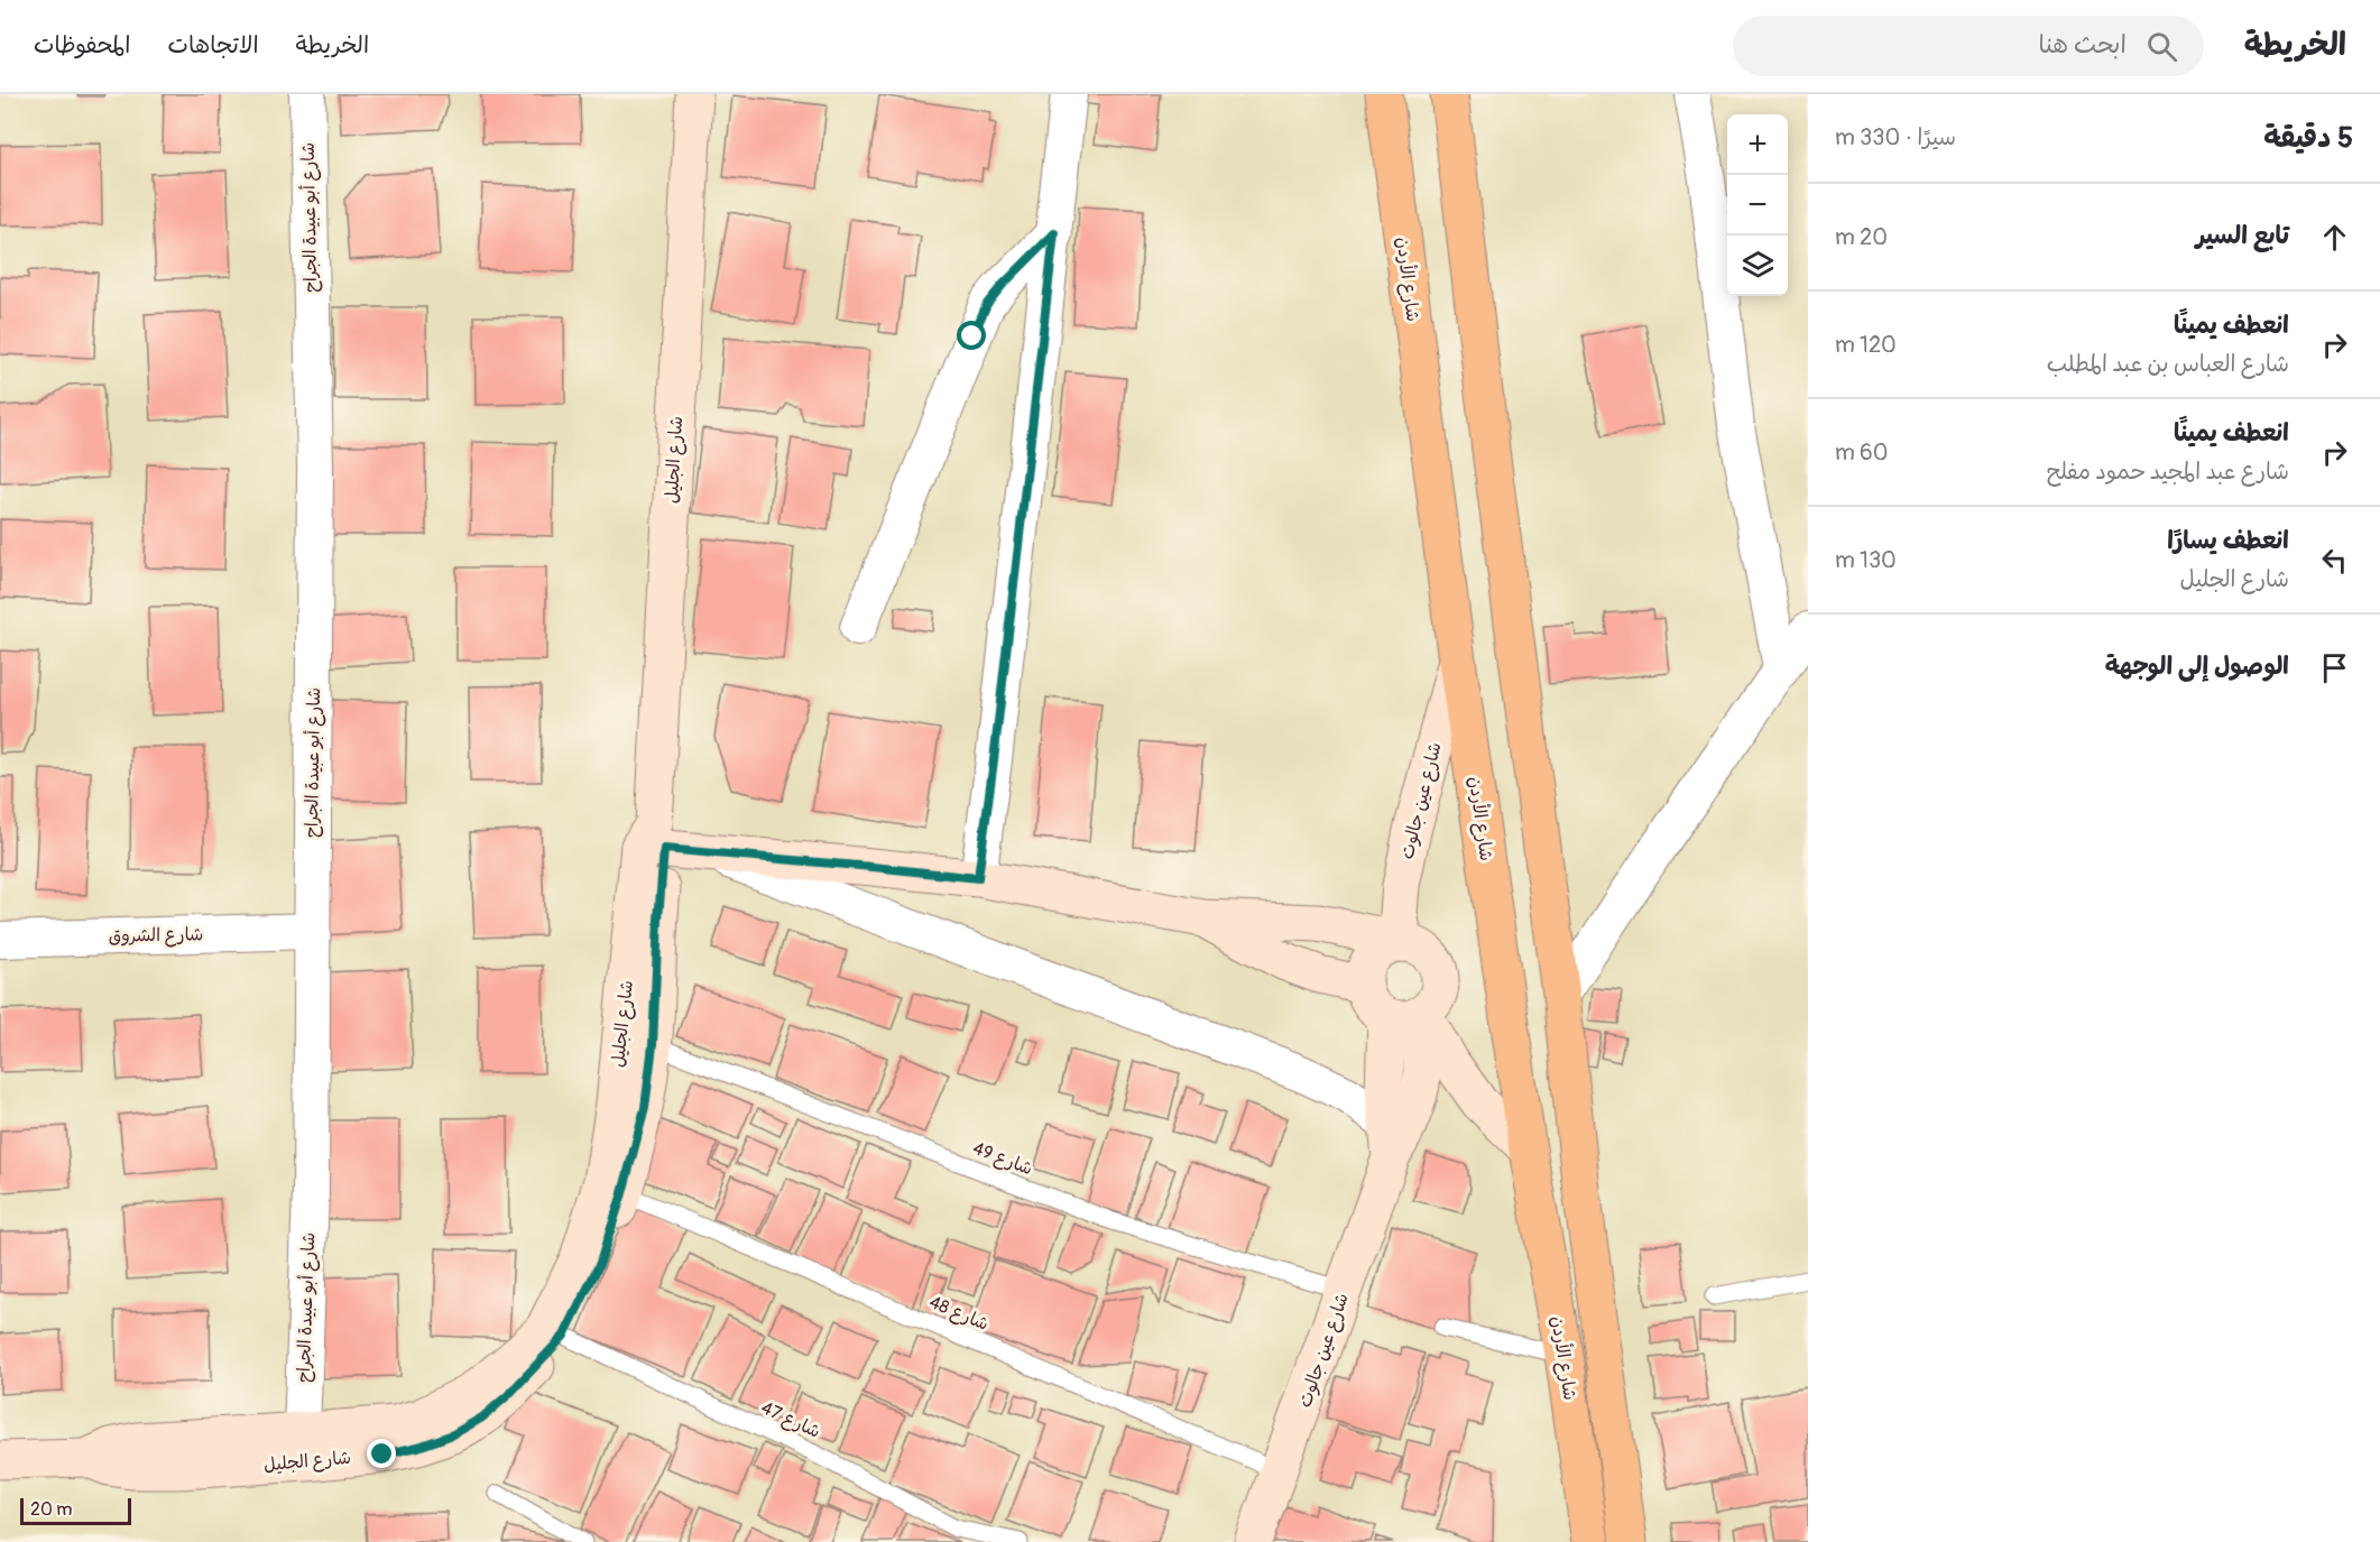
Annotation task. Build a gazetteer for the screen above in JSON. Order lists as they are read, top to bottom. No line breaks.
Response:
{"streets":{"highway":["شارع الأردن"],"street":["شارع أبو عبيدة الجراح","شارع الجليل","شارع عين جالوت","شارع الشروق"],"lane":["شارع 49","شارع 48","شارع 47"]},"crossings":[["شارع أبو عبيدة الجراح","شارع الجليل"],["شارع أبو عبيدة الجراح","شارع الشروق"],["شارع الأردن","شارع عين جالوت"],["شارع الجليل","شارع 49"],["شارع الجليل","شارع 48"],["شارع الجليل","شارع 47"],["شارع عين جالوت","شارع 49"],["شارع عين جالوت","شارع 48"]],"scale_bar":"20 m","page":{"header":"الخريطة","search":"ابحث هنا","nav":["الخريطة","الاتجاهات","المحفوظات"],"heading":["5 دقيقة","سيرًا · 330 m"],"map_buttons":["+","−"],"list":[["تابع السير","20 m"],["انعطف يمينًا","شارع العباس بن عبد المطلب","120 m"],["انعطف يمينًا","شارع عبد المجيد حمود مفلح","60 m"],["انعطف يسارًا","شارع الجليل","130 m"],"الوصول إلى الوجهة"],"scale":"20 m"}}
